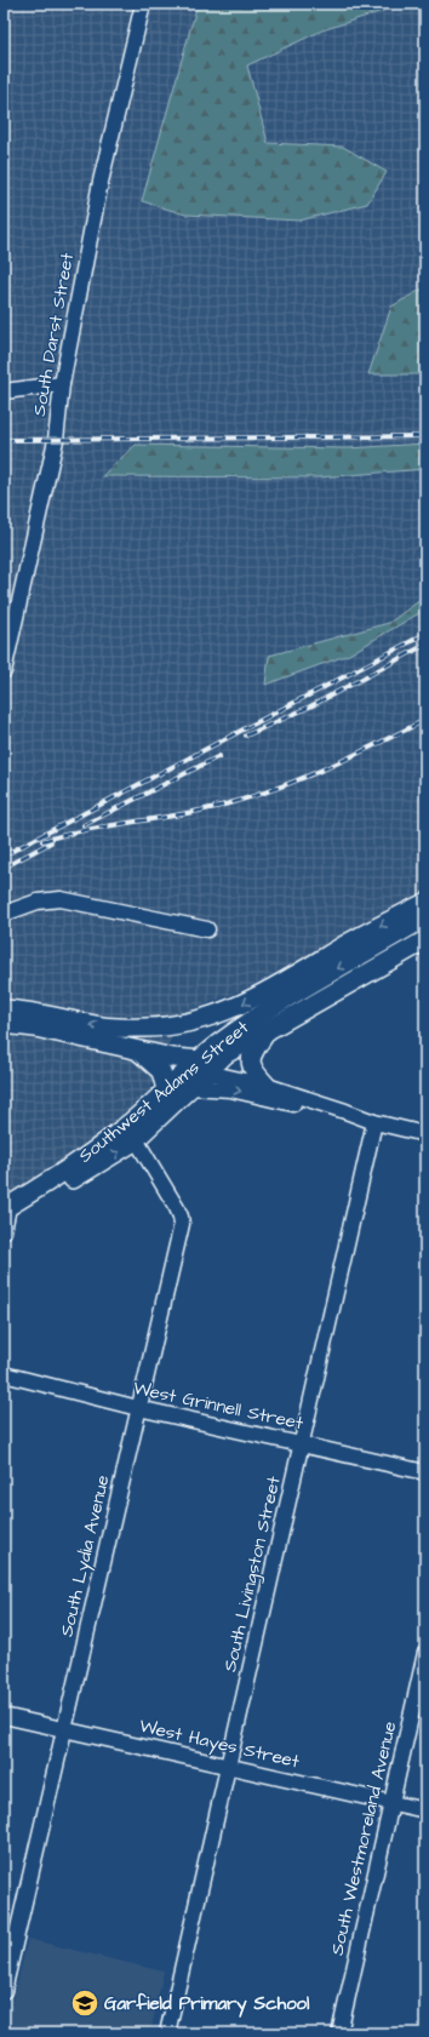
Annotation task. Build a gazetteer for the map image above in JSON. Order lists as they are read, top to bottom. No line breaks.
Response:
{"streets":{"main road":["Southwest Adams Street"],"street":["South Darst Street","West Grinnell Street","South Lydia Avenue","South Livingston Street","West Hayes Street","South Westmoreland Avenue"]},"crossings":[["Southwest Adams Street","South Lydia Avenue"],["West Grinnell Street","South Lydia Avenue"],["West Grinnell Street","South Livingston Street"],["South Lydia Avenue","West Hayes Street"],["South Livingston Street","West Hayes Street"],["West Hayes Street","South Westmoreland Avenue"]],"places":{"school or university":["Garfield Primary School"]}}
